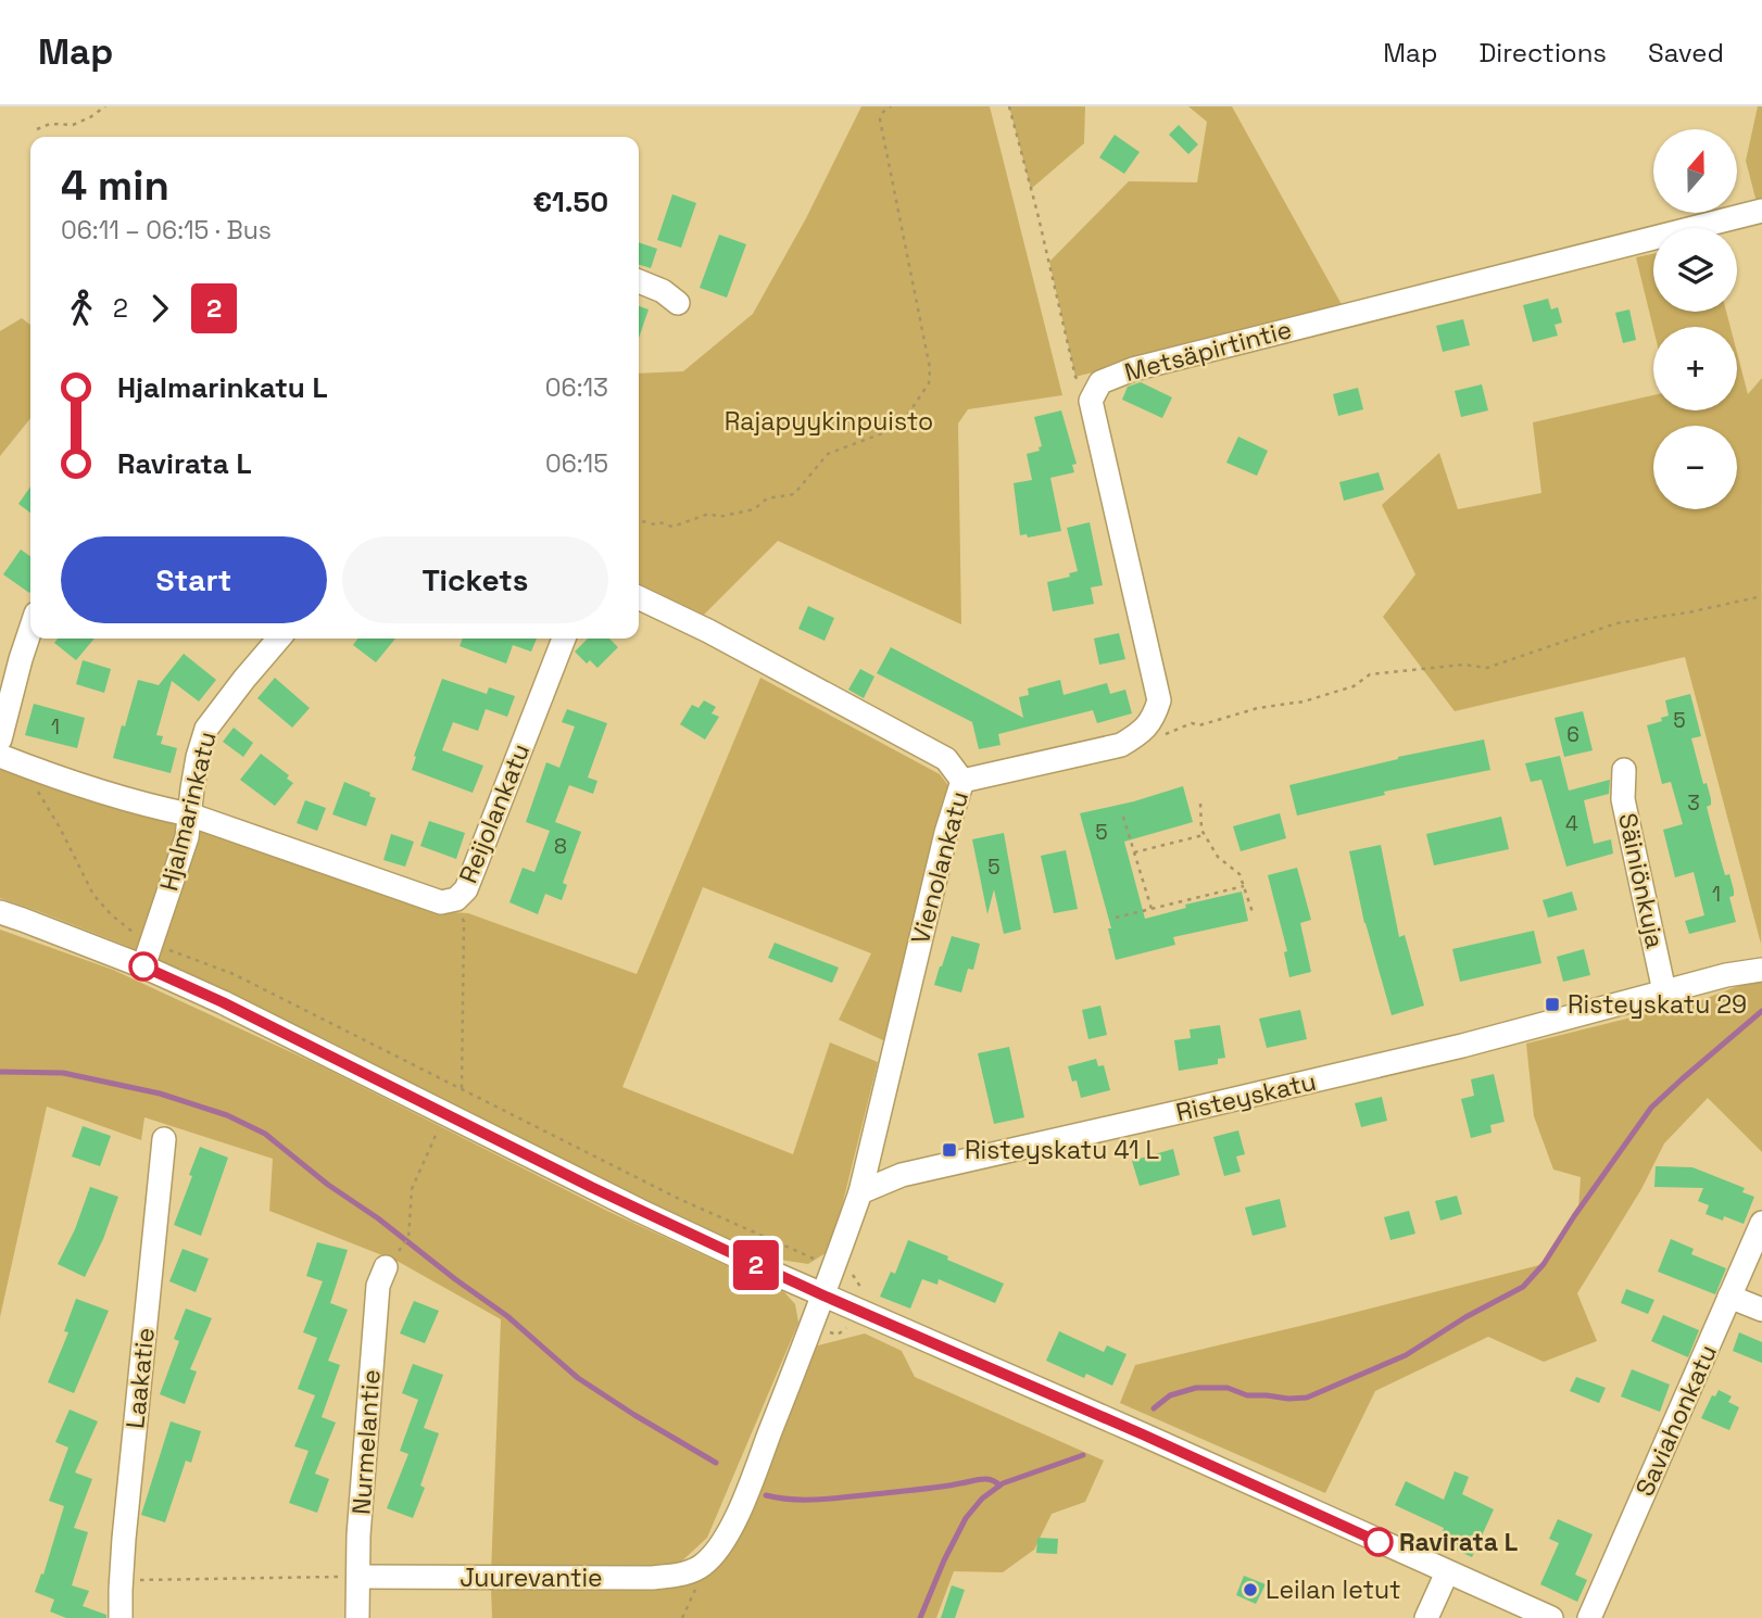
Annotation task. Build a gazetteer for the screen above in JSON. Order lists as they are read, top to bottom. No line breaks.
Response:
{"streets":{"street":["Metsäpirtintie","Hjalmarinkatu","Reijolankatu","Vienolankatu","Säiniönkuja","Risteyskatu","Laakatie","Saviahonkatu","Nurmelantie","Juurevantie"]},"crossings":[["Hjalmarinkatu","Reijolankatu"],["Vienolankatu","Risteyskatu"],["Säiniönkuja","Risteyskatu"],["Nurmelantie","Juurevantie"]],"parks":["Rajapyykinpuisto"],"places":{"transit":["Risteyskatu 29","Risteyskatu 41 L"],"other":["Ravirata L","Leilan letut"]},"lines":["bus line 2"],"house_numbers":["5","1","6","3","4","5","8","5","1"],"north":"top","page":{"header":"Map","nav":["Map","Directions","Saved"],"on_map":"2","map_buttons":["+","−"],"heading":["4 min","06:11 – 06:15 · Bus","€1.50"],"legs":["2","2"],"list":[{"name":"Hjalmarinkatu L","value":"06:13"},{"name":"Ravirata L","value":"06:15"}],"buttons":["Start","Tickets"]}}
